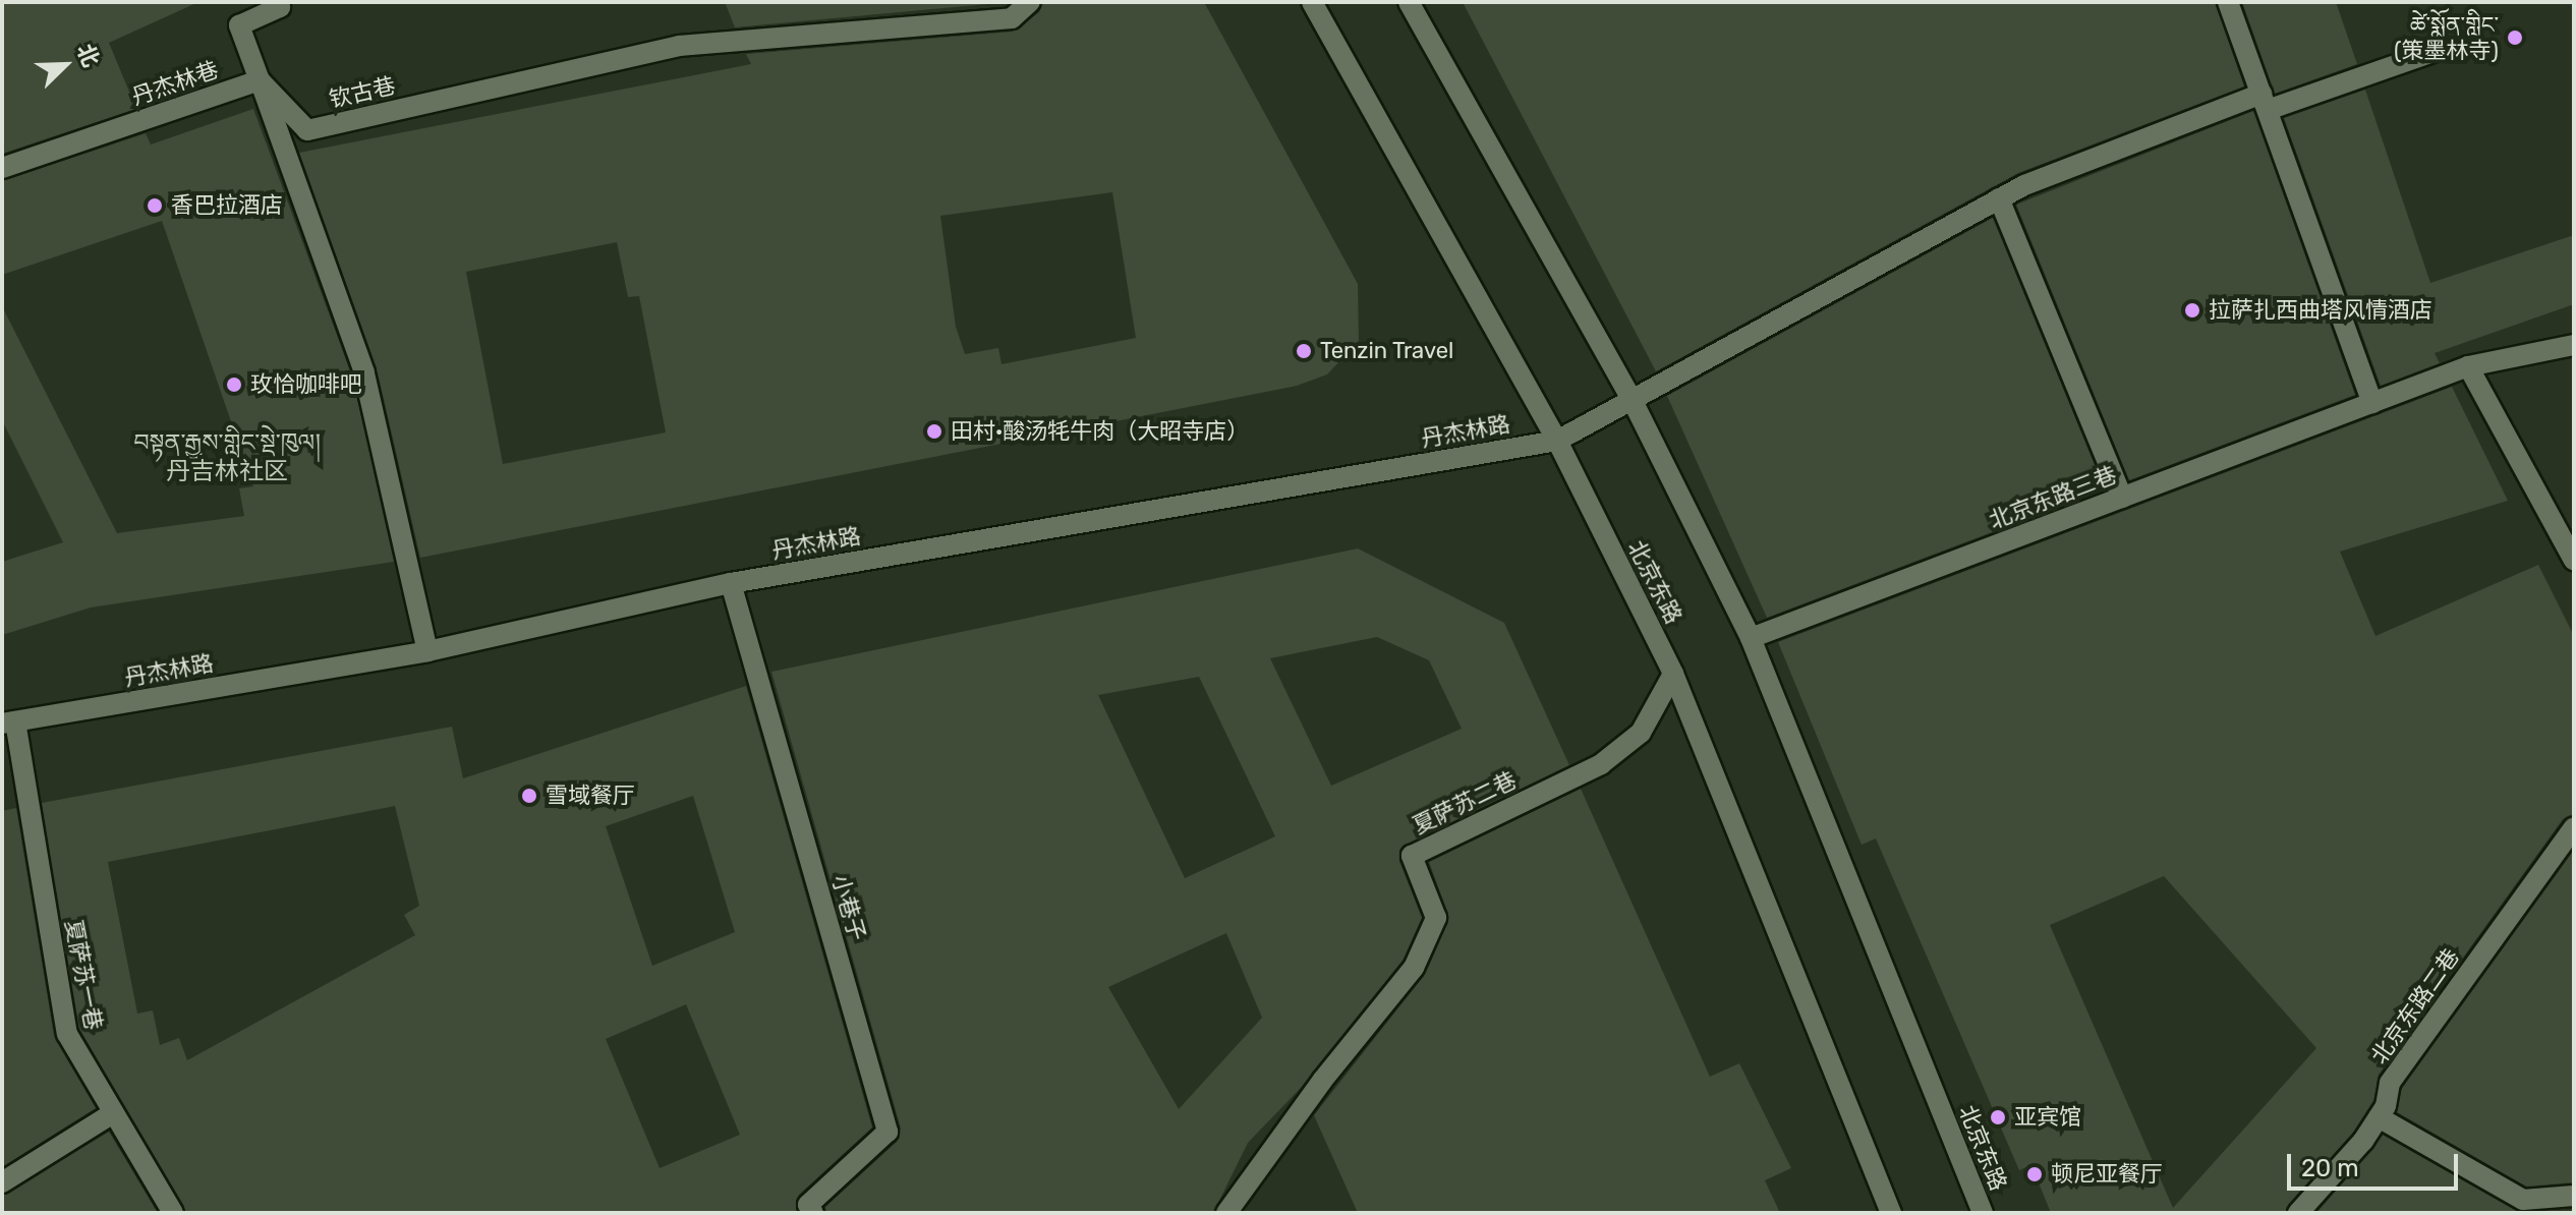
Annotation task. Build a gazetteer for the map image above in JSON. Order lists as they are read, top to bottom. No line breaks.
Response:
{"streets":{"street":["丹杰林巷","钦古巷","丹杰林路","北京东路三巷","北京东路","夏萨苏二巷","小巷子","夏萨苏一巷","北京东路二巷"]},"crossings":[["丹杰林巷","钦古巷"],["丹杰林路","北京东路"],["丹杰林路","小巷子"],["丹杰林路","夏萨苏一巷"],["北京东路三巷","北京东路"],["北京东路","夏萨苏二巷"]],"districts":["བསྟན་རྒྱས་གླིང་སྡེ་ཁུལ། 丹吉林社区"],"places":["ཚེ་སྨོན་གླིང་ (策墨林寺)","香巴拉酒店","拉萨扎西曲塔风情酒店","Tenzin Travel","玫恰咖啡吧","田村·酸汤牦牛肉（大昭寺店）","雪域餐厅","亚宾馆","顿尼亚餐厅"],"scale_bar":"20 m","north":"top right"}
